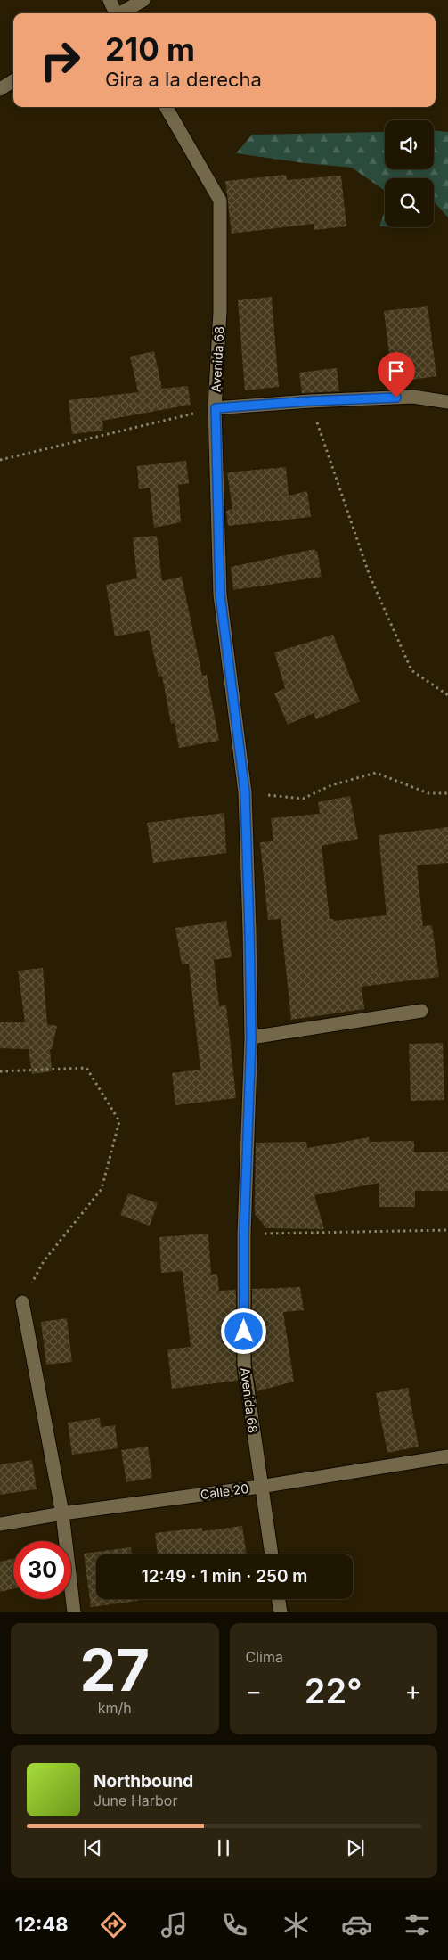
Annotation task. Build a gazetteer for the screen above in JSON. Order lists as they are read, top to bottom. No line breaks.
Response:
{"streets":{"street":["Avenida 68","Calle 20"]},"crossings":[["Avenida 68","Calle 20"]],"page":{"turn":["210 m","Gira a la derecha"],"limit":"30","trip":"12:49 · 1 min · 250 m","tile":[["27","km/h"],"Clima"],"heat":["−","22°","+"],"song":["Northbound","June Harbor"],"tabs":"12:48"}}
